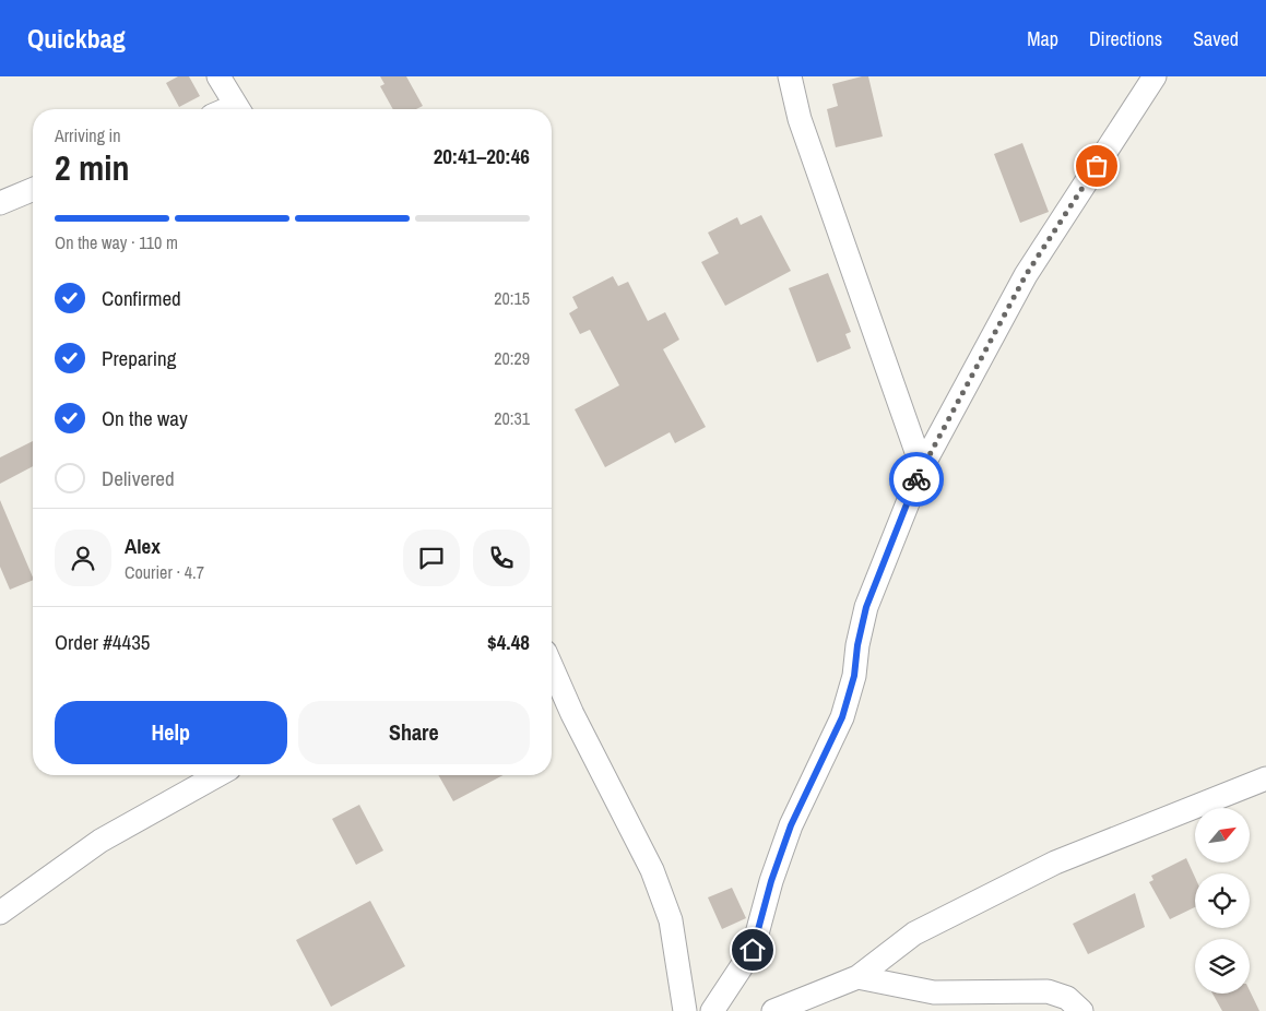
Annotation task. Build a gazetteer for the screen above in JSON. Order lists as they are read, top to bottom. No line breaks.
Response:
{"north":"top right","page":{"header":"Quickbag","nav":["Map","Directions","Saved"],"heading":["2 min","Arriving in","20:41–20:46"],"panel":["Alex","Courier · 4.7","Order #4435","$4.48"],"bar":"On the way · 110 m","list":[["Confirmed","20:15"],["Preparing","20:29"],["On the way","20:31"],"Delivered"],"buttons":["Help","Share"]}}
